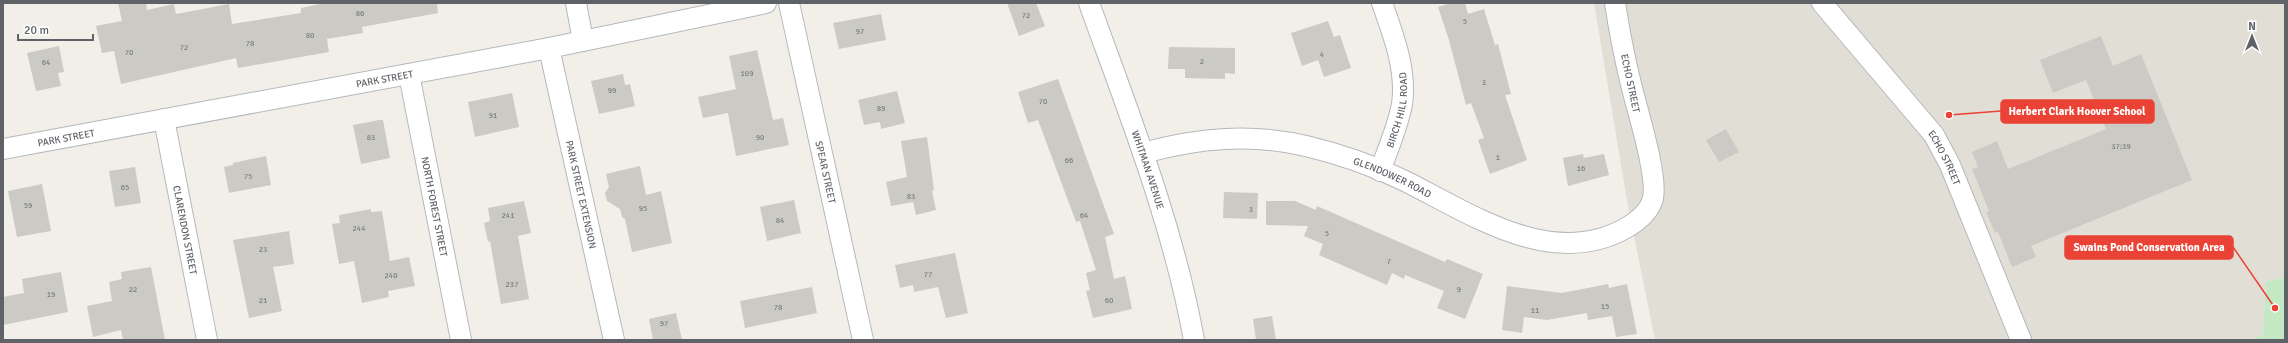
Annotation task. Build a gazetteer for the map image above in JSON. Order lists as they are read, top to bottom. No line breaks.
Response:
{"streets":{"street":["PARK STREET","ECHO STREET","BIRCH HILL ROAD","WHITMAN AVENUE","SPEAR STREET","GLENDOWER ROAD","PARK STREET EXTENSION","NORTH FOREST STREET","CLARENDON STREET"]},"crossings":[["PARK STREET","PARK STREET EXTENSION"],["PARK STREET","NORTH FOREST STREET"],["PARK STREET","CLARENDON STREET"],["ECHO STREET","GLENDOWER ROAD"],["BIRCH HILL ROAD","GLENDOWER ROAD"],["WHITMAN AVENUE","GLENDOWER ROAD"]],"places":["Herbert Clark Hoover School","Swains Pond Conservation Area"],"house_numbers":["86","72","5","97","80","78","72","70","4","2","64","109","3","99","70","89","91","83","90","37;39","1","66","16","75","65","83","59","95","3","241","64","84","244","5","23","7","77","240","237","22","9","19","21","60","15","78","11","97"],"scale_bar":"20 m","north":"top"}
